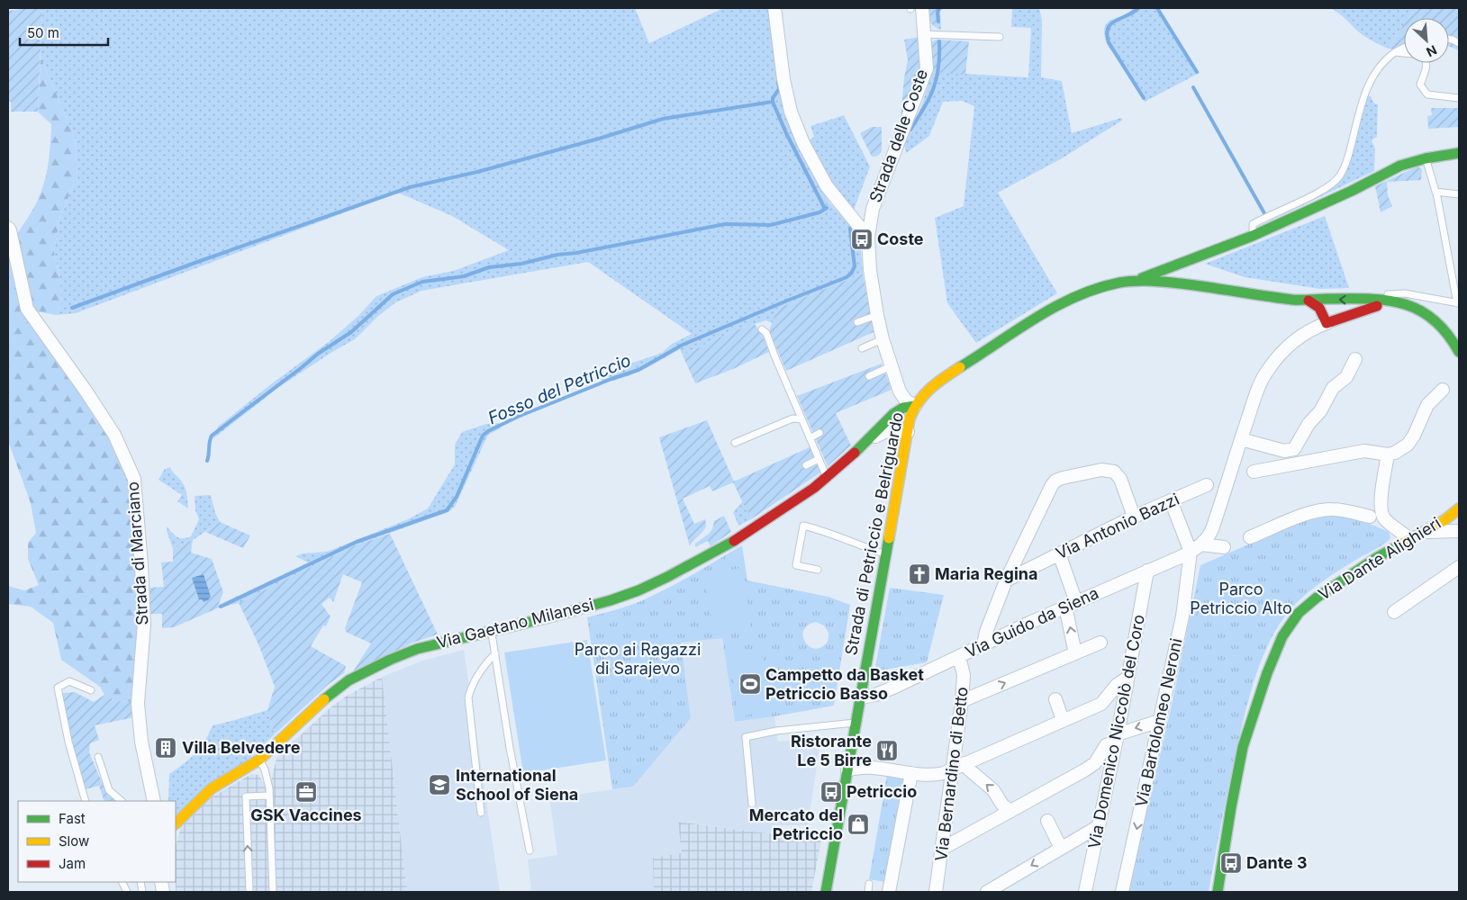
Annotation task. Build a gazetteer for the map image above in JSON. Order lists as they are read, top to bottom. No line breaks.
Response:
{"streets":{"street":["Strada delle Coste","Via Antonio Bazzi","Strada di Petriccio e Belriguardo","Strada di Marciano","Via Dante Alighieri","Via Guido da Siena","Via Gaetano Milanesi","Via Bartolomeo Neroni","Via Domenico Niccolò del Coro","Via Bernardino di Betto"]},"crossings":[["Strada delle Coste","Strada di Petriccio e Belriguardo"],["Strada delle Coste","Via Gaetano Milanesi"],["Strada di Petriccio e Belriguardo","Via Guido da Siena"],["Strada di Petriccio e Belriguardo","Via Gaetano Milanesi"],["Via Guido da Siena","Via Bartolomeo Neroni"],["Via Guido da Siena","Via Domenico Niccolò del Coro"],["Via Guido da Siena","Via Bernardino di Betto"]],"one_way":["Via Bartolomeo Neroni"],"water":["Fosso del Petriccio"],"parks":["Parco Petriccio Alto","Parco ai Ragazzi di Sarajevo"],"places":{"bus stop":["Coste","Petriccio","Dante 3"],"church":["Maria Regina"],"sports":["Campetto da Basket Petriccio Basso"],"building":["Villa Belvedere"],"restaurant":["Ristorante Le 5 Birre"],"school or university":["International School of Siena"],"office":["GSK Vaccines"],"shop":["Mercato del Petriccio"]},"legend":["Fast","Slow","Jam"],"scale_bar":"50 m","north":"bottom right"}
